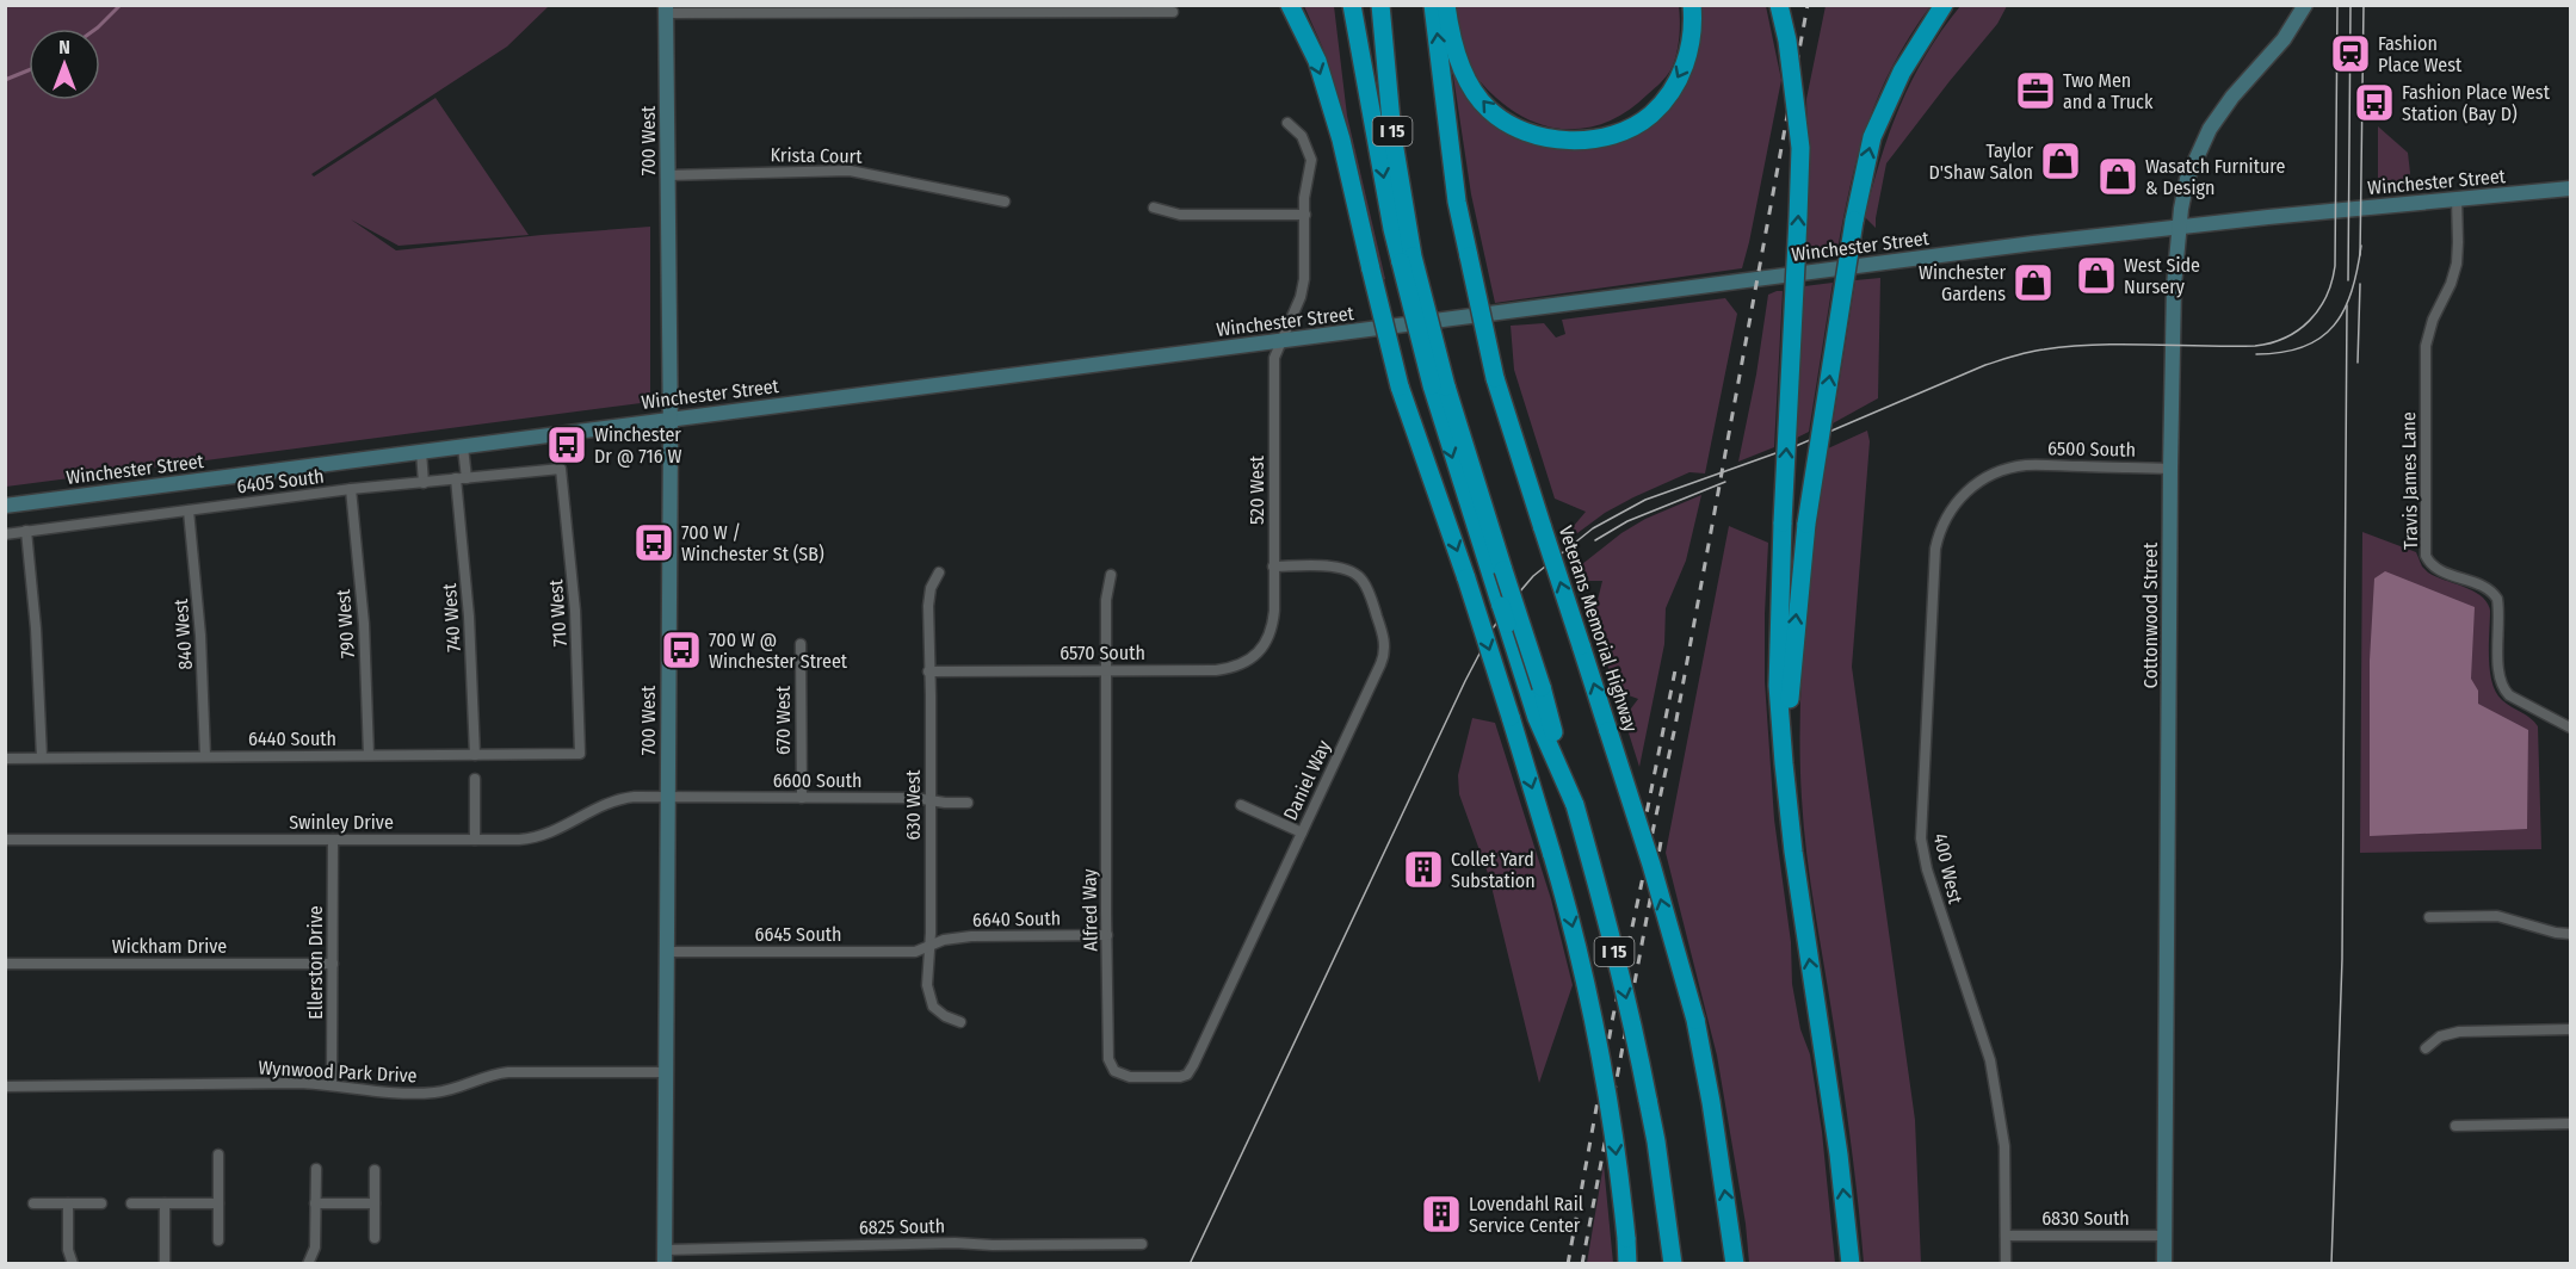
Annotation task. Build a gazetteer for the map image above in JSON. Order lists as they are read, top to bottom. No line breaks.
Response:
{"streets":{"highway":["I 15","Veterans Memorial Highway"],"main road":["700 West","Winchester Street","Cottonwood Street"],"street":["Krista Court","6500 South","6405 South","Travis James Lane","520 West","710 West","740 West","790 West","840 West","6570 South","670 West","6440 South","6600 South","Daniel Way","630 West","Swinley Drive","400 West","Alfred Way","6640 South","6645 South","Wickham Drive","Ellerston Drive","Wynwood Park Drive","6830 South","6825 South"]},"crossings":[["700 West","Krista Court"],["700 West","Winchester Street"],["700 West","6600 South"],["700 West","Swinley Drive"],["700 West","6645 South"],["700 West","Wynwood Park Drive"],["700 West","6825 South"],["Winchester Street","Travis James Lane"],["Winchester Street","520 West"],["Winchester Street","Cottonwood Street"],["Winchester Street","740 West"],["6500 South","Cottonwood Street"],["6500 South","400 West"],["6405 South","710 West"],["6405 South","740 West"],["6405 South","790 West"],["6405 South","840 West"],["520 West","6570 South"],["520 West","Daniel Way"],["710 West","6440 South"],["Cottonwood Street","6830 South"],["740 West","6440 South"],["790 West","6440 South"],["840 West","6440 South"],["6570 South","630 West"],["6570 South","Alfred Way"],["670 West","6600 South"],["6600 South","630 West"],["6600 South","Swinley Drive"],["Daniel Way","Alfred Way"],["630 West","6640 South"],["630 West","6645 South"],["Swinley Drive","Ellerston Drive"],["400 West","6830 South"],["Alfred Way","6640 South"],["6640 South","6645 South"],["Wickham Drive","Ellerston Drive"],["Ellerston Drive","Wynwood Park Drive"]],"places":{"station":["Fashion Place West"],"office":["Two Men and a Truck"],"bus stop":["Fashion Place West Station (Bay D)","Winchester Dr @ 716 W","700 W / Winchester St (SB)","700 W @ Winchester Street"],"shop":["Taylor D'Shaw Salon","Wasatch Furniture & Design","West Side Nursery","Winchester Gardens"],"building":["Collet Yard Substation","Lovendahl Rail Service Center"]},"north":"top"}
